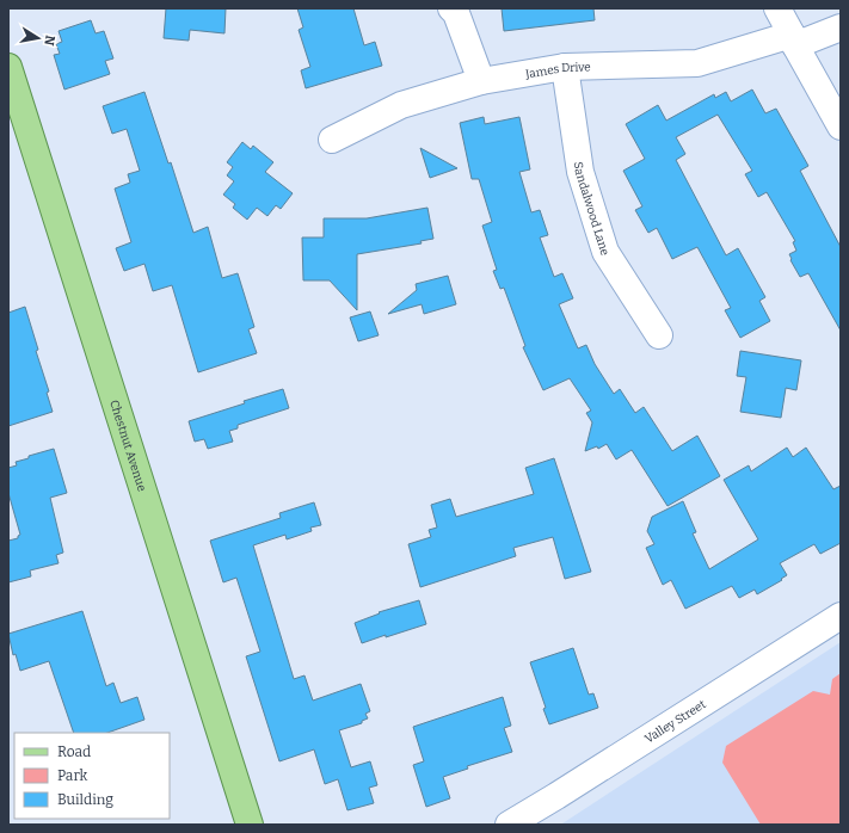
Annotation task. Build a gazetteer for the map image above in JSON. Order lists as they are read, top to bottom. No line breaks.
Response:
{"streets":{"main road":["Chestnut Avenue"],"street":["James Drive","Sandalwood Lane","Valley Street"]},"crossings":[["James Drive","Sandalwood Lane"]],"legend":["Road","Park","Building"],"north":"right"}
